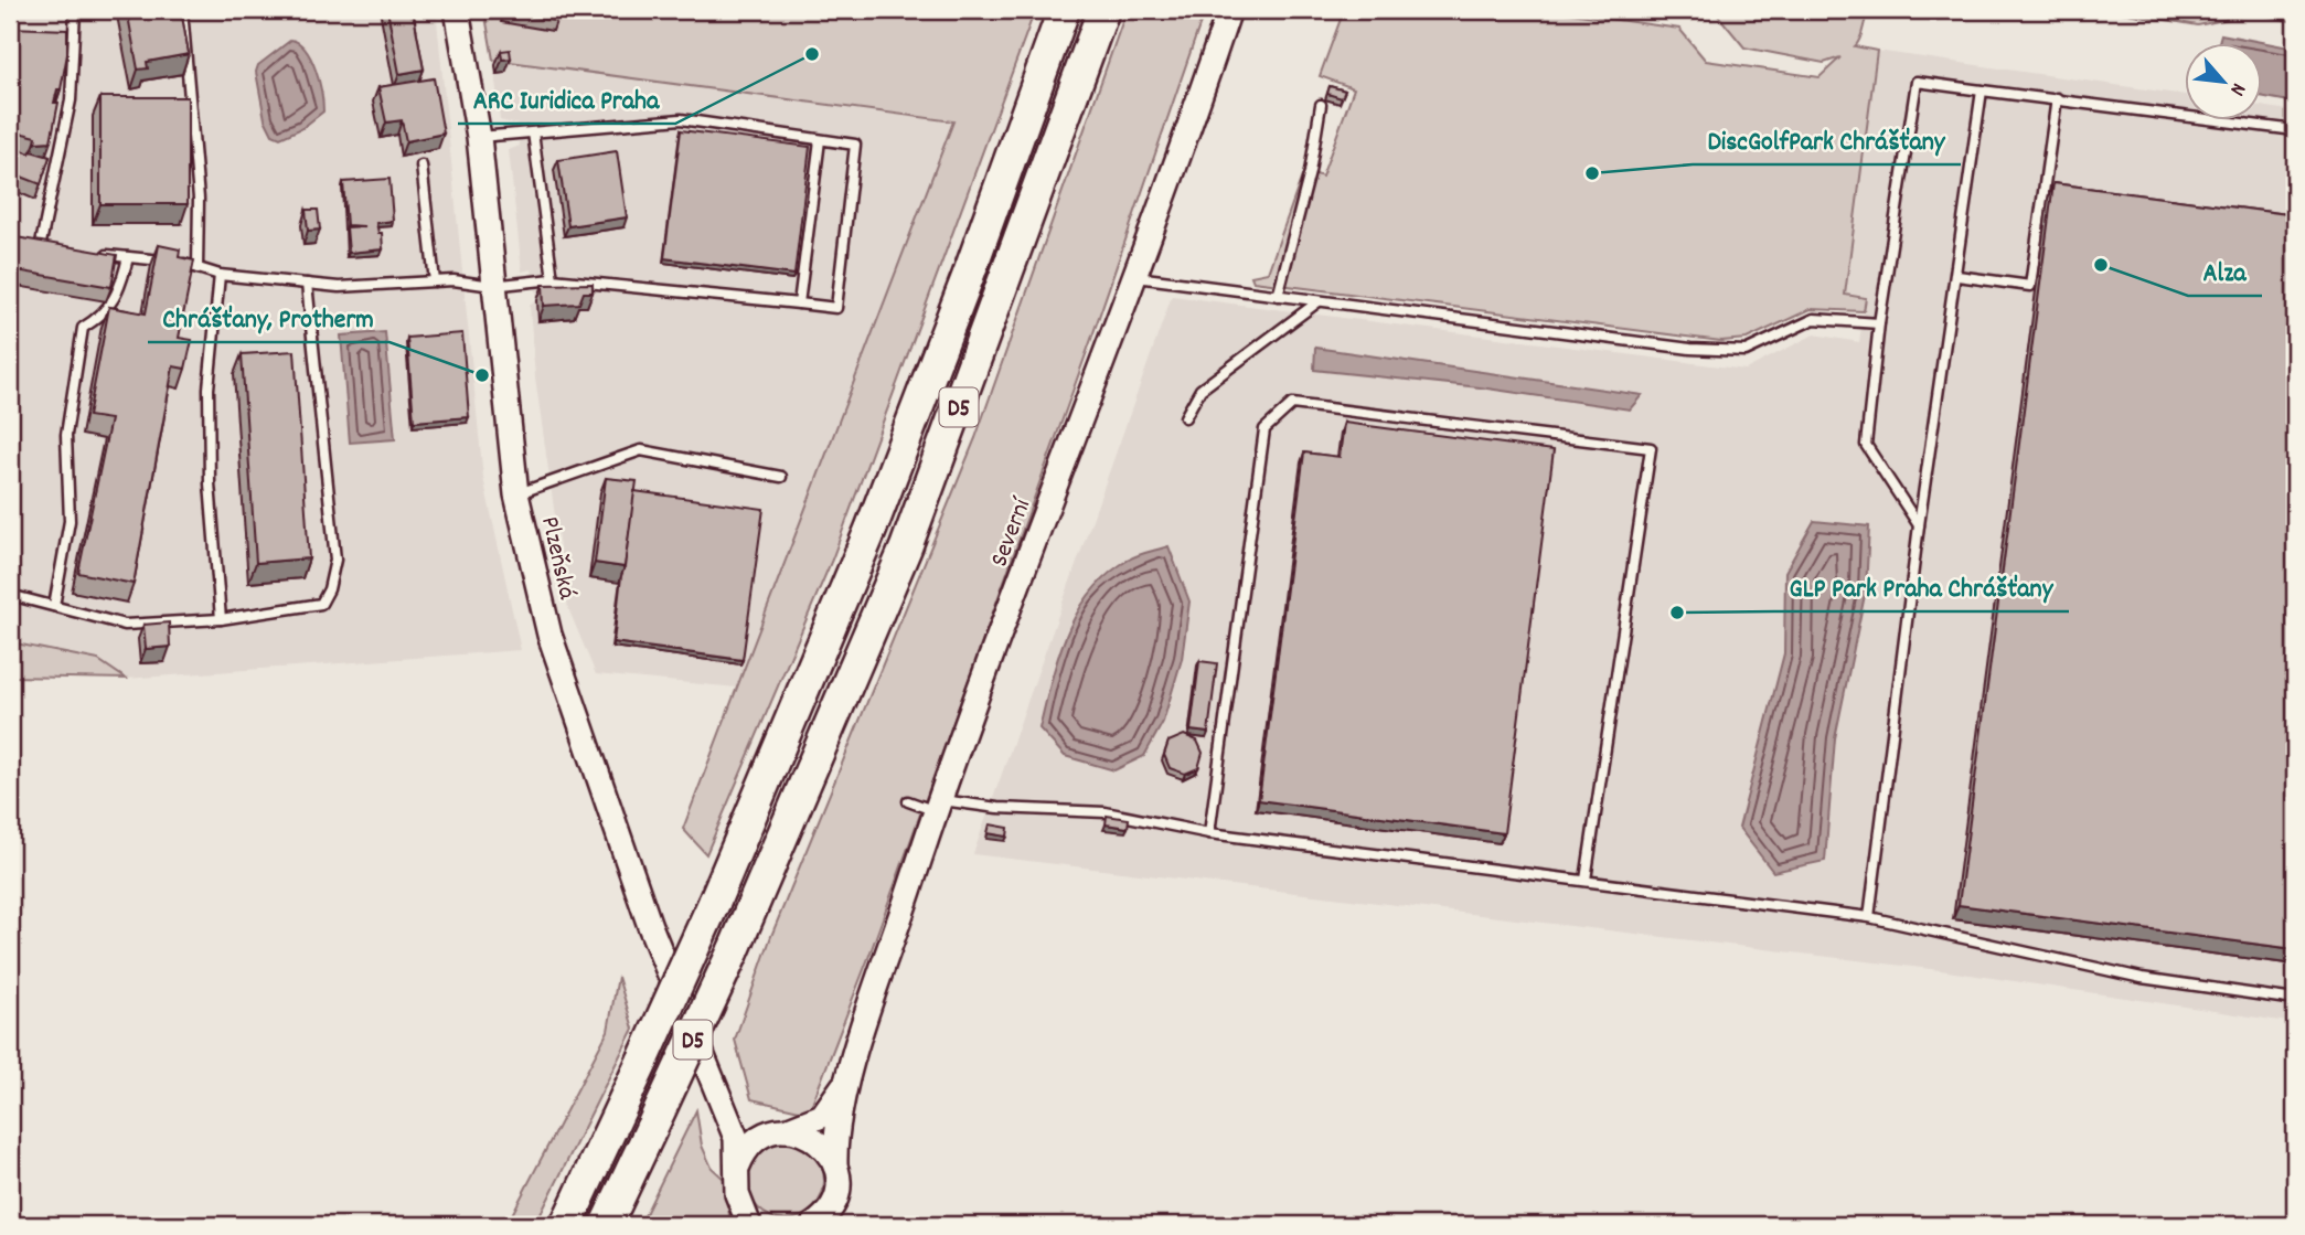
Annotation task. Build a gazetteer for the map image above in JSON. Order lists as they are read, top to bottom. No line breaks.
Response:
{"streets":{"highway":["D5"],"main road":["Severní","Plzeňská"]},"crossings":[["Severní","Plzeňská"]],"places":["ARC Iuridica Praha","DiscGolfPark Chrášťany","Alza","Chrášťany, Protherm","GLP Park Praha Chrášťany"],"north":"bottom right"}
